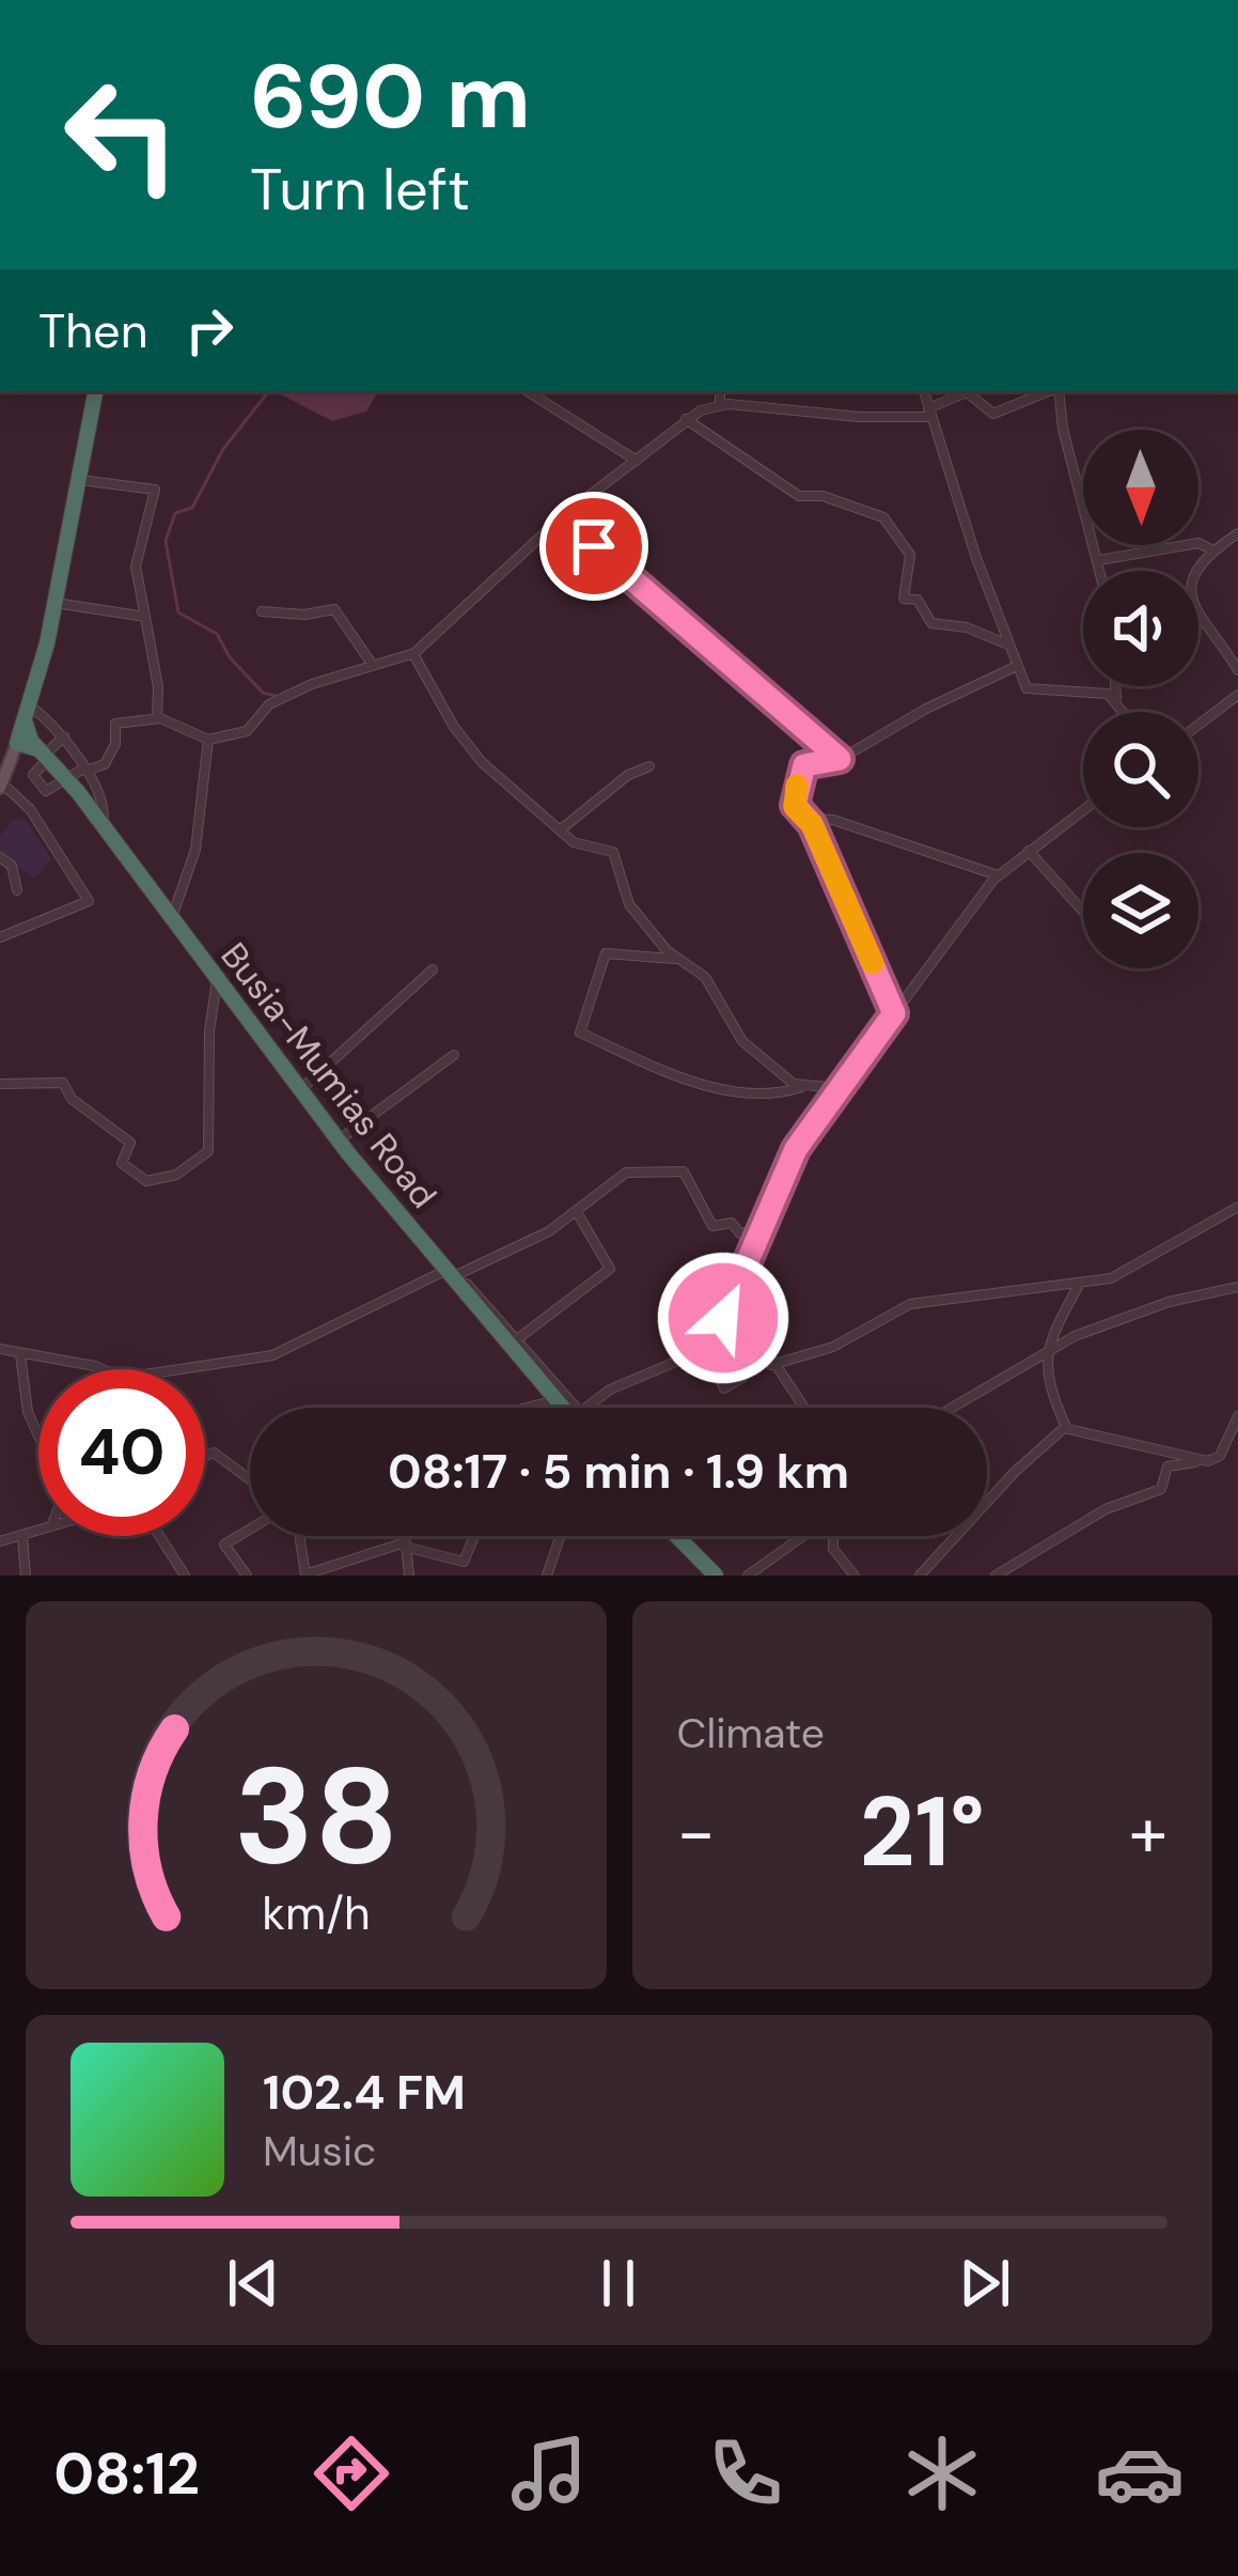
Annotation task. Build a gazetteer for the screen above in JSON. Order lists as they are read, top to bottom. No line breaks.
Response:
{"streets":{"highway":["Busia-Mumias Road"]},"north":"bottom","page":{"turn":["690 m","Turn left"],"then":"Then","limit":"40","trip":"08:17 · 5 min · 1.9 km","tile":"Climate","heat":["−","21°","+"],"song":["102.4 FM","Music"],"tabs":"08:12","gauge":["38","km/h"]}}
